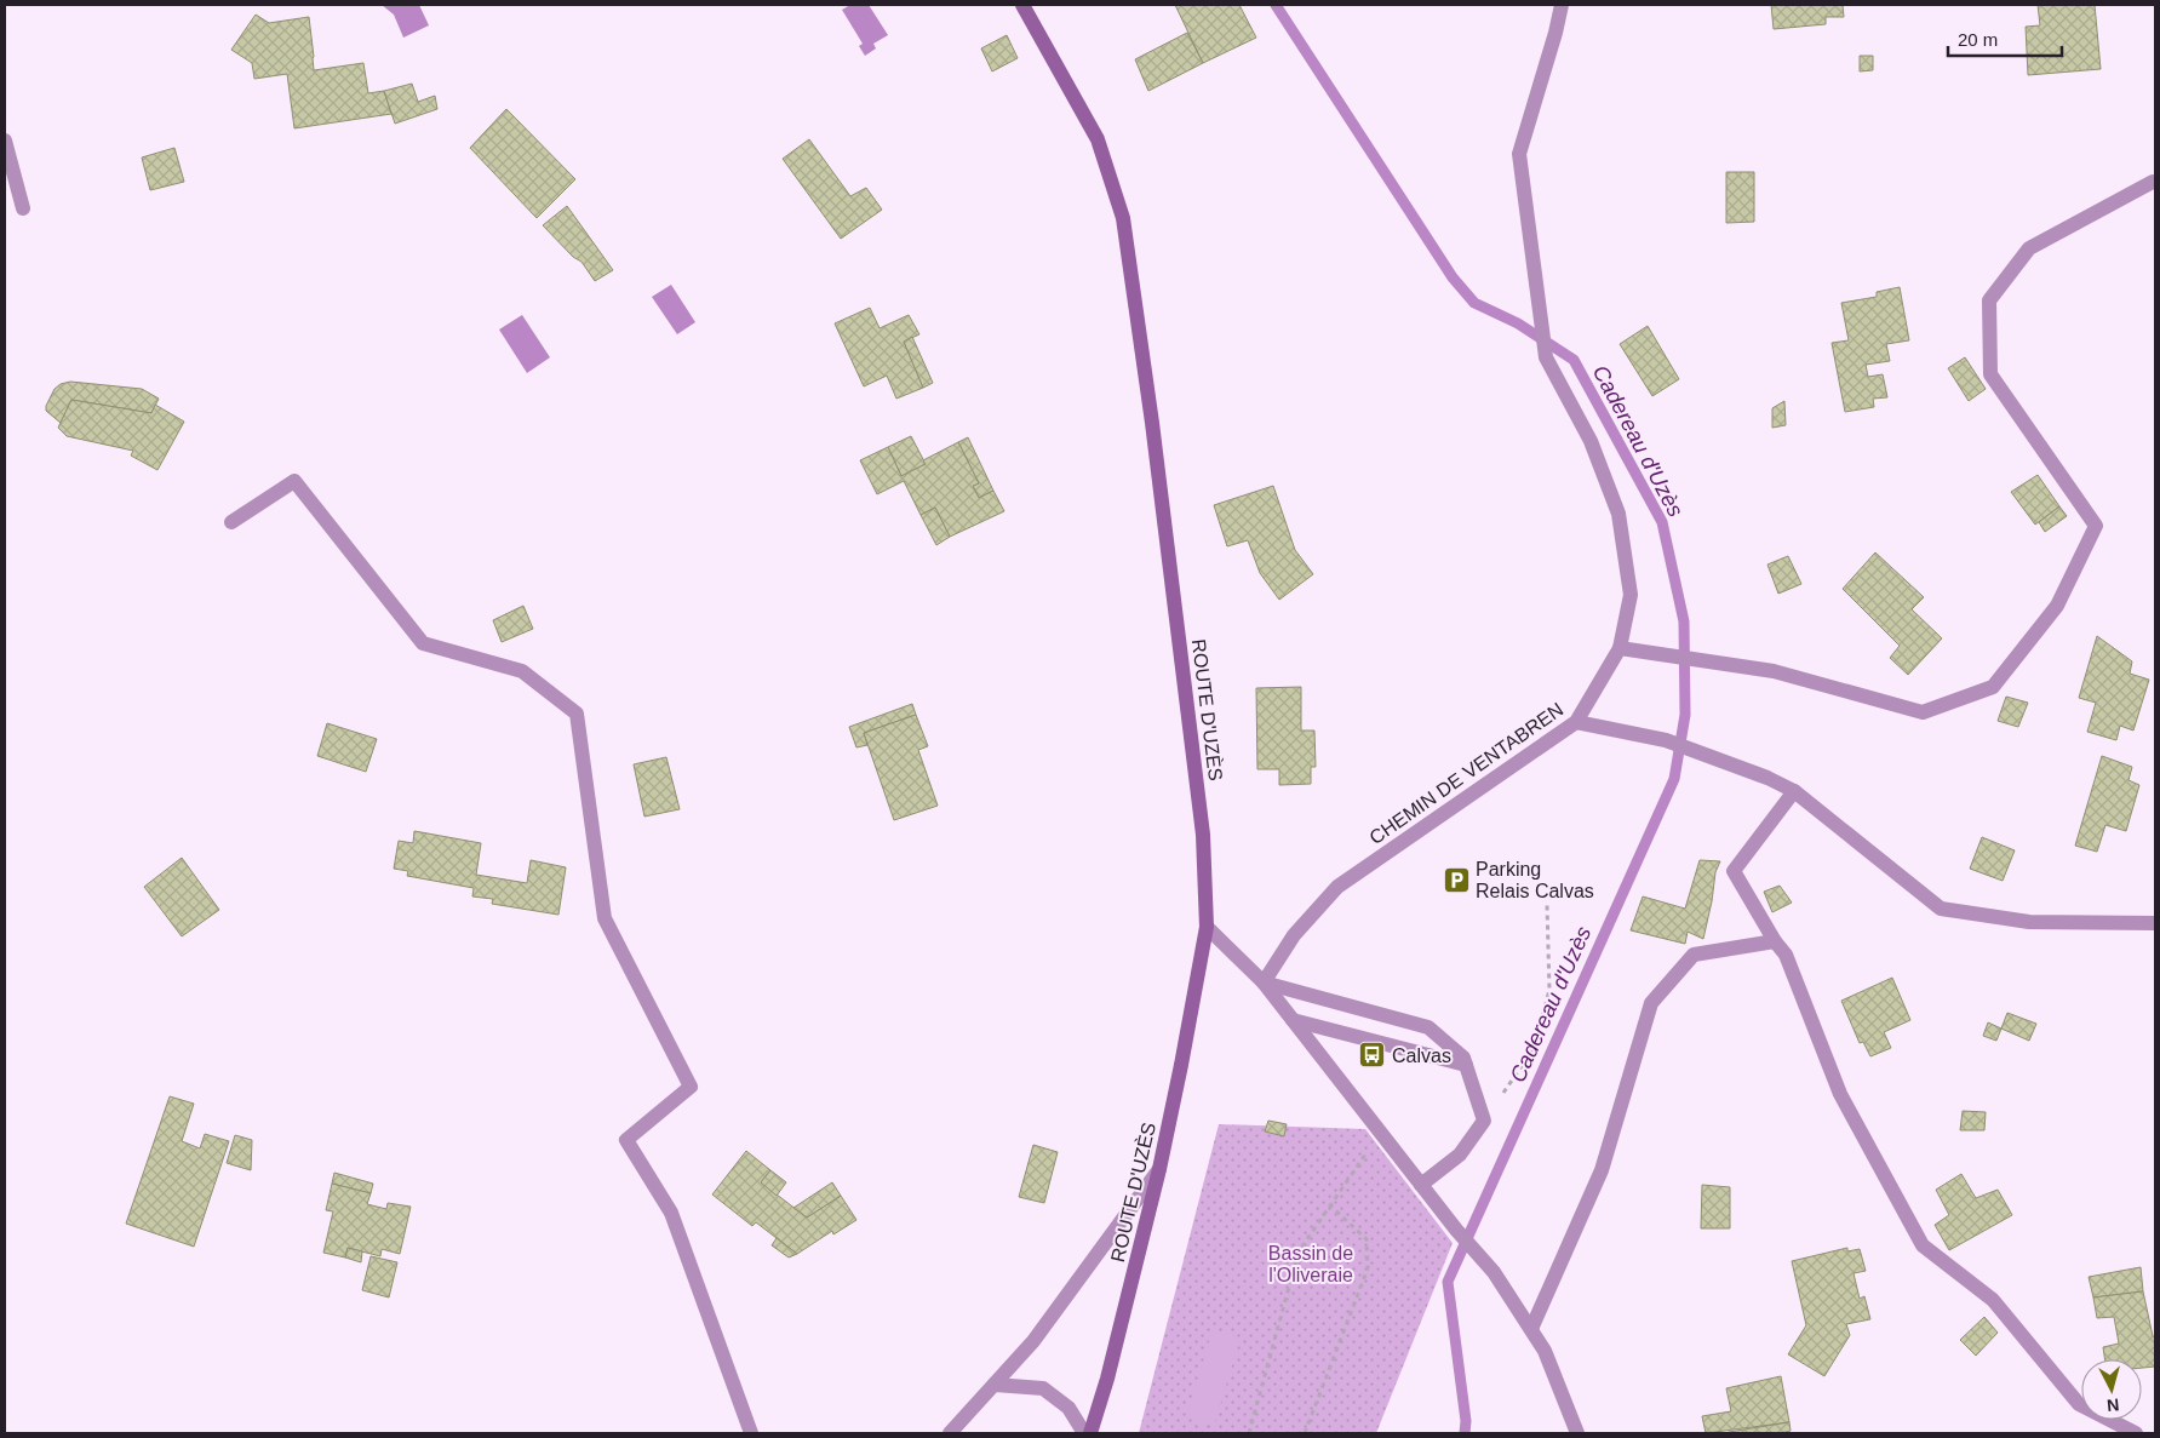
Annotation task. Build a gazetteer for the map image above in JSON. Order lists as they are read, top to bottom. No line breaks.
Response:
{"streets":{"main road":["ROUTE D'UZÈS"],"street":["CHEMIN DE VENTABREN"]},"water":["Cadereau d'Uzès"],"parks":["Bassin de l'Oliveraie"],"places":{"parking":["Parking Relais Calvas"],"bus stop":["Calvas"]},"scale_bar":"20 m","north":"bottom"}
